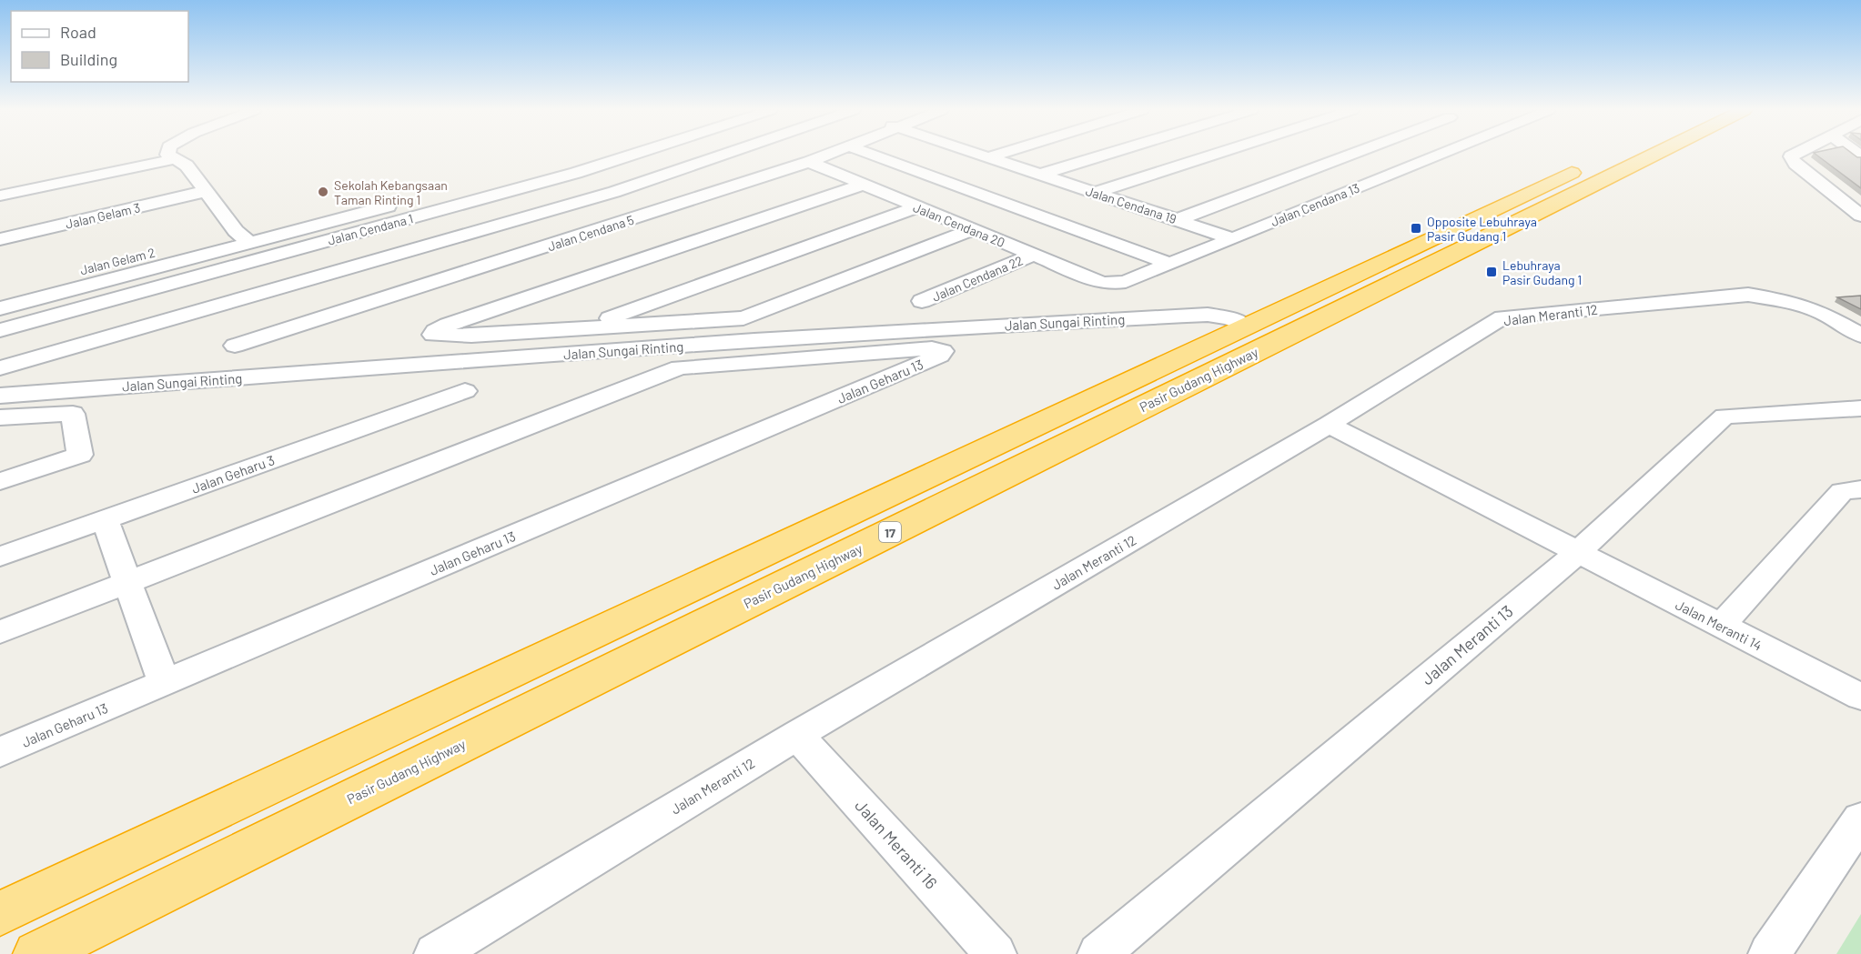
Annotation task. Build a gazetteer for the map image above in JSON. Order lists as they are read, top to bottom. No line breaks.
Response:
{"streets":{"highway":["Pasir Gudang Highway","17"],"street":["Jalan Cendana 19","Jalan Cendana 13","Jalan Gelam 3","Jalan Cendana 20","Jalan Cendana 1","Jalan Cendana 5","Jalan Gelam 2","Jalan Cendana 22","Jalan Meranti 12","Jalan Sungai Rinting","Jalan Geharu 13","Jalan Geharu 3","Jalan Meranti 14","Jalan Meranti 13","Jalan Meranti 16"]},"crossings":[["Jalan Cendana 19","Jalan Cendana 13"],["Jalan Cendana 13","Jalan Cendana 20"],["Jalan Cendana 20","Jalan Cendana 5"],["Jalan Cendana 20","Jalan Cendana 22"],["Jalan Cendana 1","Jalan Gelam 2"],["Jalan Meranti 12","Jalan Meranti 14"],["Jalan Meranti 12","Jalan Meranti 16"],["Jalan Sungai Rinting","Pasir Gudang Highway"],["Jalan Meranti 14","Jalan Meranti 13"]],"places":{"other":["Sekolah Kebangsaan Taman Rinting 1"],"transit":["Opposite Lebuhraya Pasir Gudang 1","Lebuhraya Pasir Gudang 1"]},"legend":["Road","Building"]}
